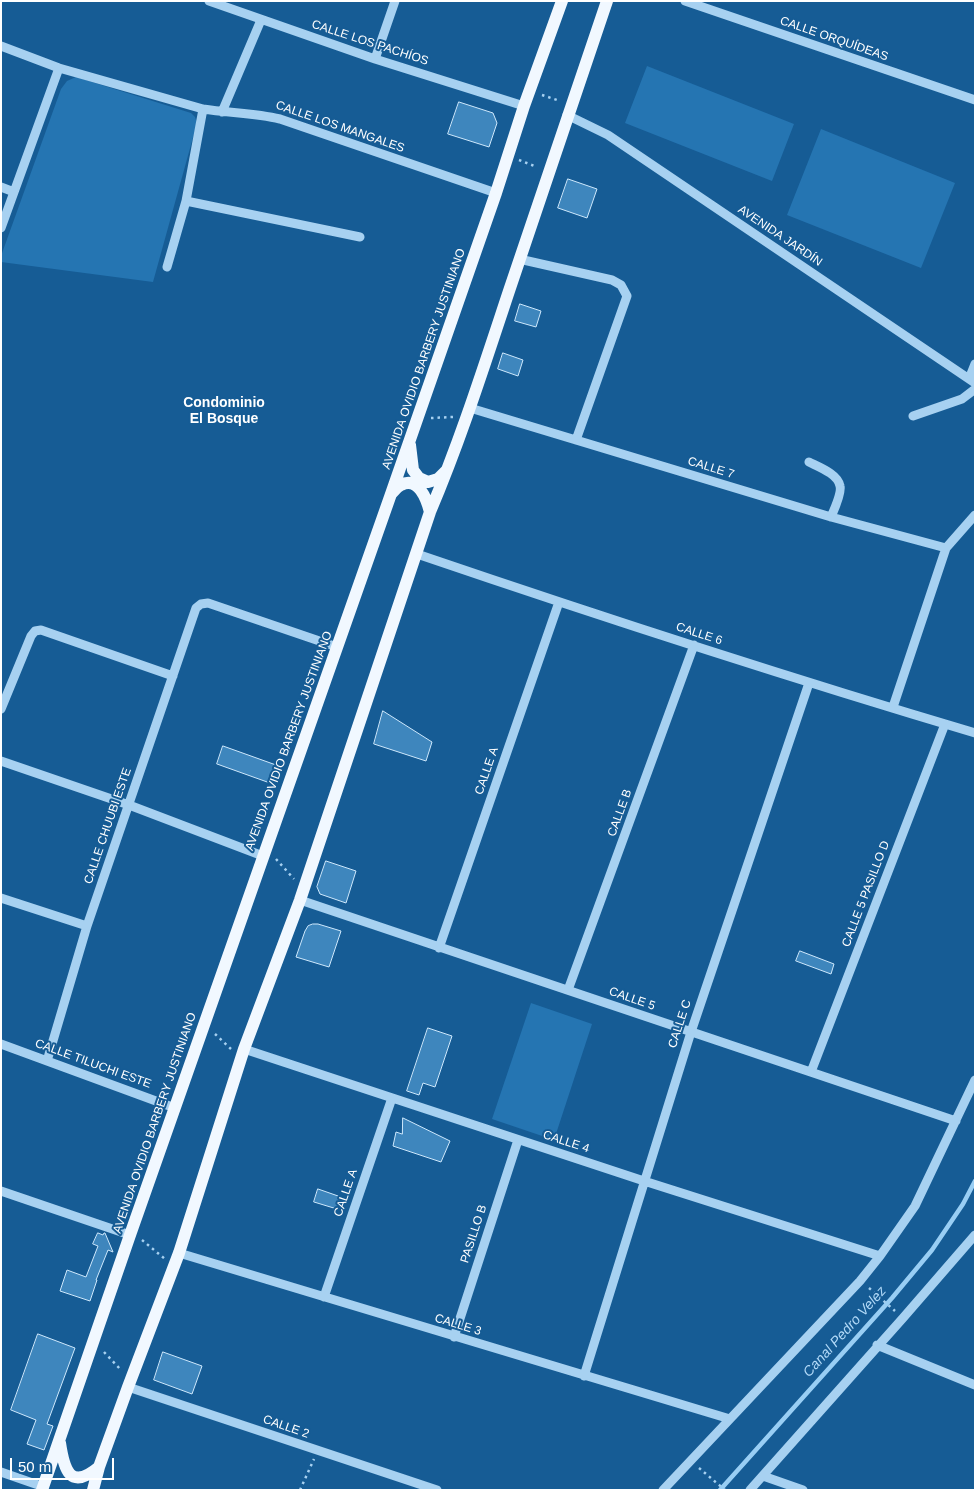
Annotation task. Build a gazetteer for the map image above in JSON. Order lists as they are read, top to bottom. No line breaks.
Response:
{"streets":{"main road":["AVENIDA OVIDIO BARBERY JUSTINIANO"],"street":["CALLE ORQUÍDEAS","CALLE LOS PACHÍOS","CALLE LOS MANGALES","AVENIDA JARDÍN","CALLE 7","CALLE 6","CALLE A","CALLE B","CALLE CHUUBI ESTE","CALLE 5 PASILLO D","CALLE 5","CALLE C","CALLE TILUCHI ESTE","CALLE 4","PASILLO B","CALLE 3","CALLE 2"]},"crossings":[["CALLE LOS PACHÍOS","AVENIDA OVIDIO BARBERY JUSTINIANO"],["CALLE LOS MANGALES","AVENIDA OVIDIO BARBERY JUSTINIANO"],["AVENIDA OVIDIO BARBERY JUSTINIANO","CALLE CHUUBI ESTE"],["AVENIDA OVIDIO BARBERY JUSTINIANO","CALLE TILUCHI ESTE"],["CALLE 6","CALLE A"],["CALLE 6","CALLE B"],["CALLE 6","CALLE 5 PASILLO D"],["CALLE 6","CALLE C"],["CALLE A","CALLE 5"],["CALLE A","CALLE 4"],["CALLE A","CALLE 3"],["CALLE B","CALLE 5"],["CALLE CHUUBI ESTE","CALLE TILUCHI ESTE"],["CALLE 5 PASILLO D","CALLE 5"],["CALLE 5","CALLE C"],["CALLE C","CALLE 4"],["CALLE C","CALLE 3"],["CALLE 4","PASILLO B"],["PASILLO B","CALLE 3"]],"districts":["Condominio El Bosque"],"water":["Canal Pedro Velez"],"scale_bar":"50 m"}
